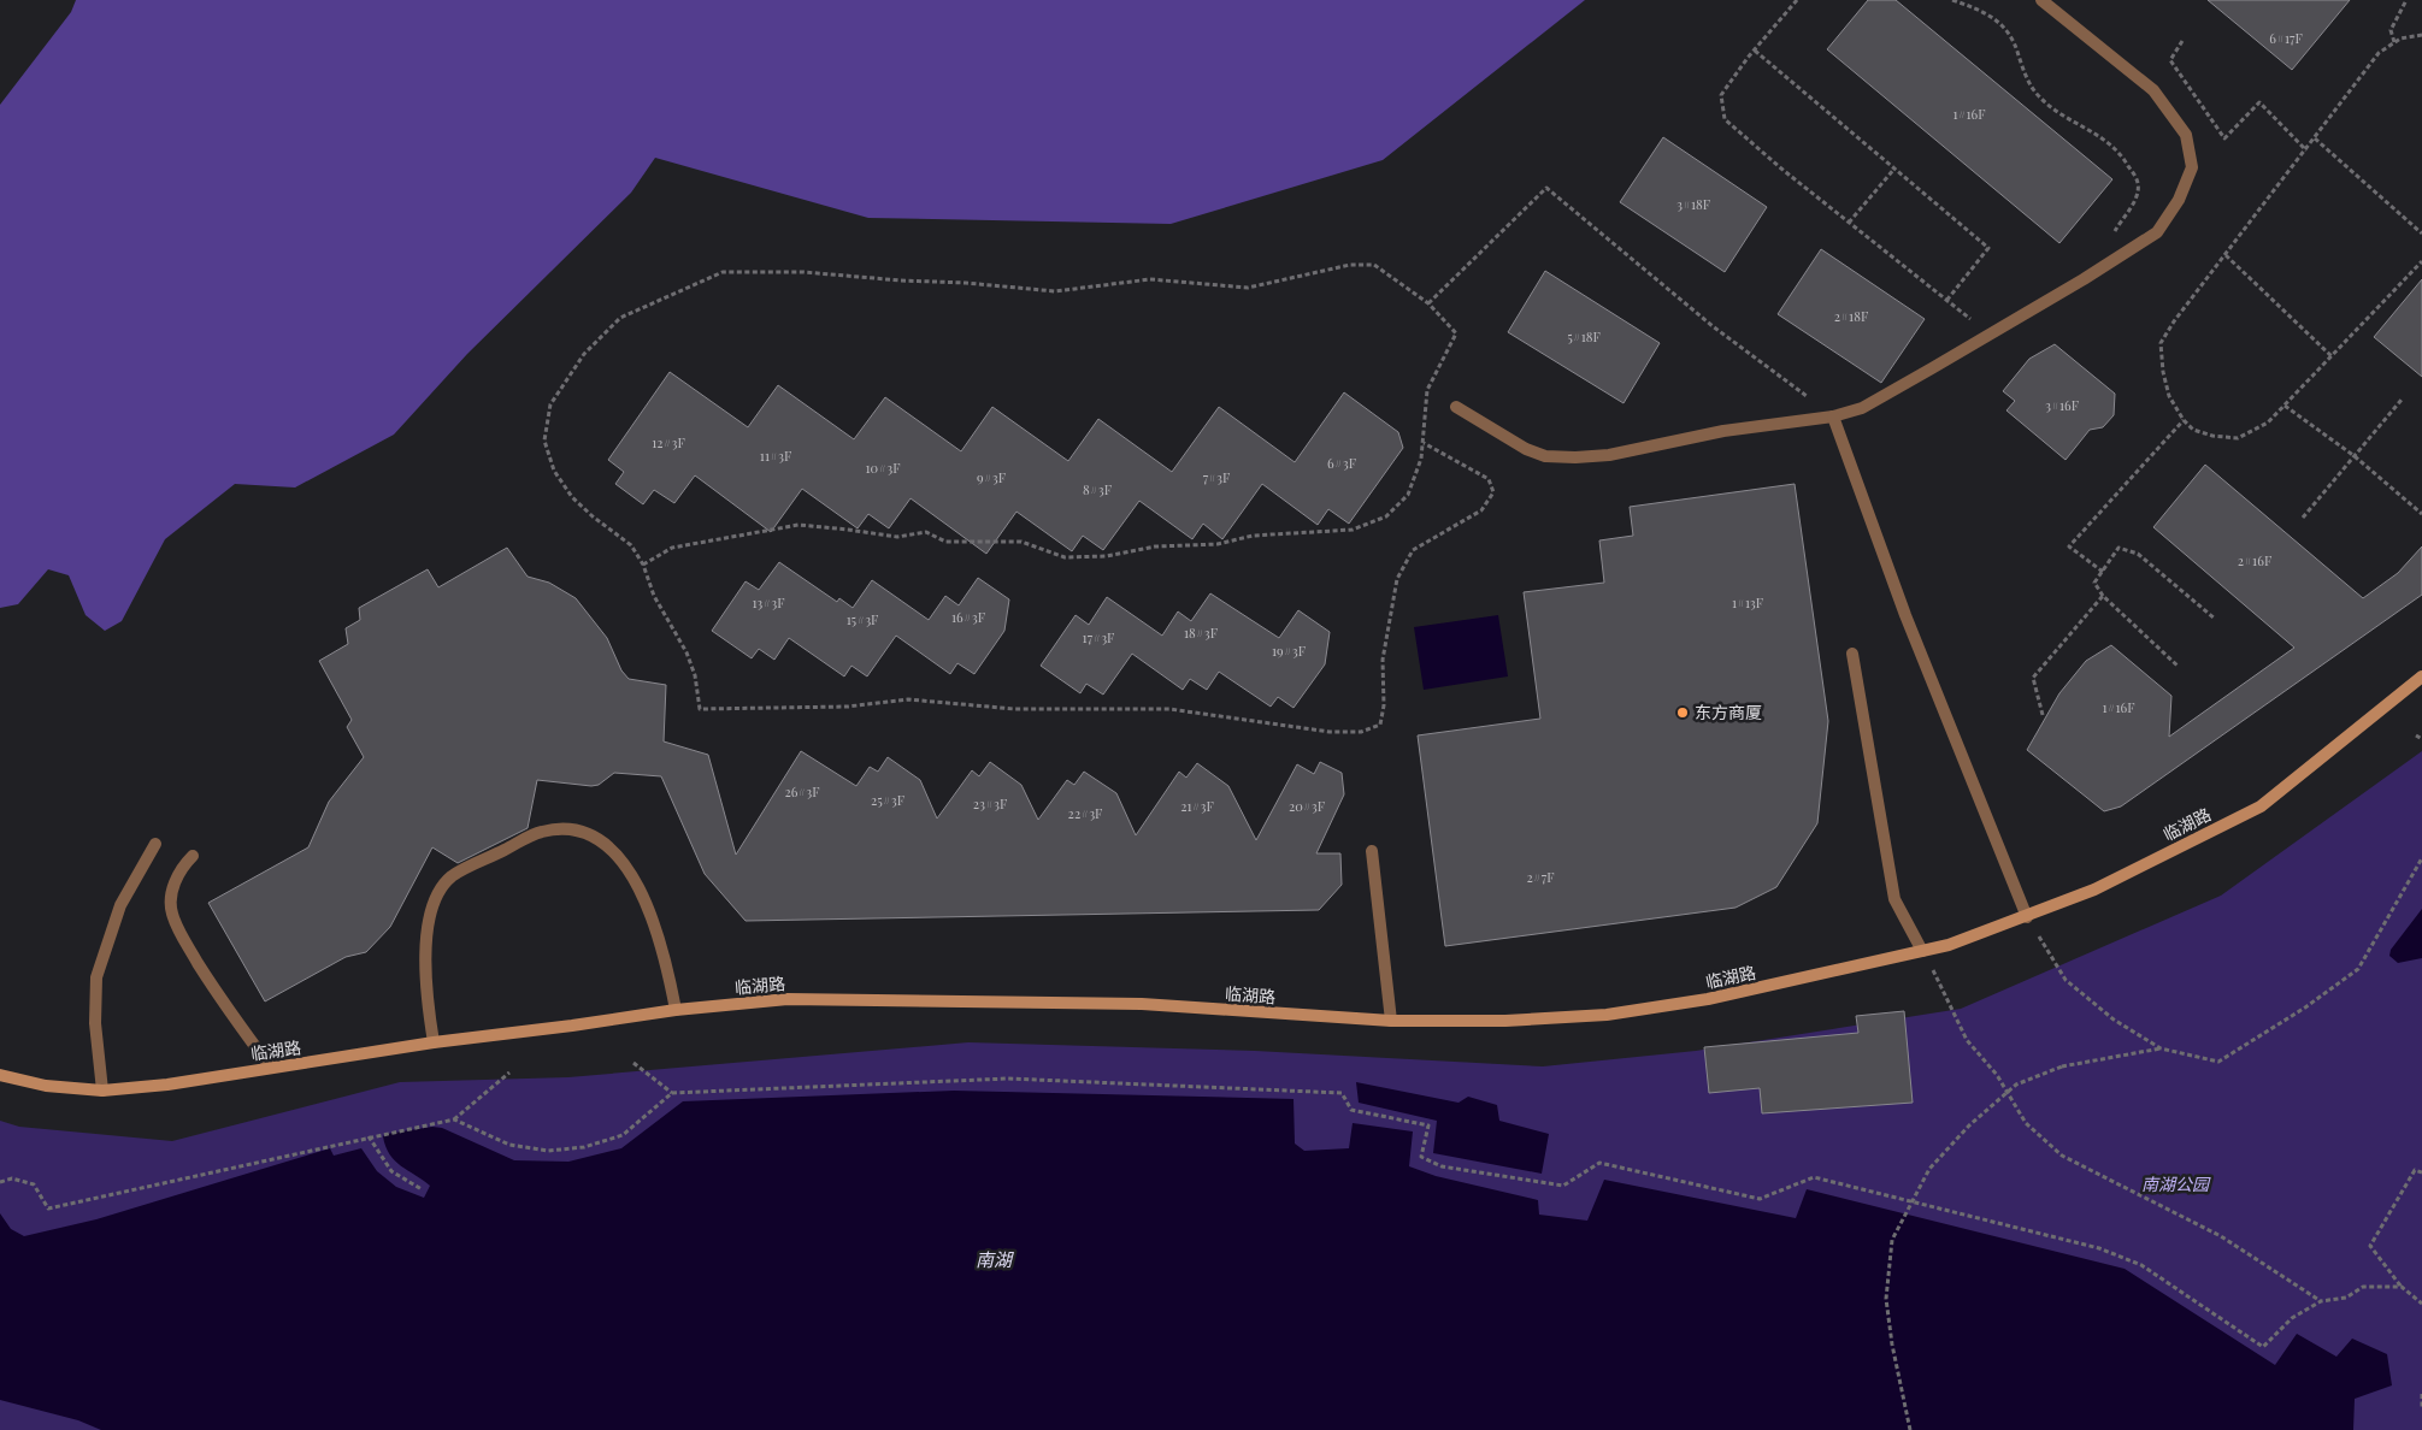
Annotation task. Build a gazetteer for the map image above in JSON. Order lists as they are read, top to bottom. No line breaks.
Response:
{"streets":{"street":["临湖路"]},"water":["南湖"],"parks":["南湖公园"],"places":["东方商厦"],"house_numbers":["6#17F","1#16F","3#18F","2#18F","5#18F","3#16F","12#3F","11#3F","6#3F","10#3F","9#3F","7#3F","8#3F","2#16F","13#3F","1#13F","16#3F","15#3F","18#3F","17#3F","19#3F","1#16F","26#3F","25#3F","23#3F","21#3F","20#3F","22#3F","2#7F"]}
